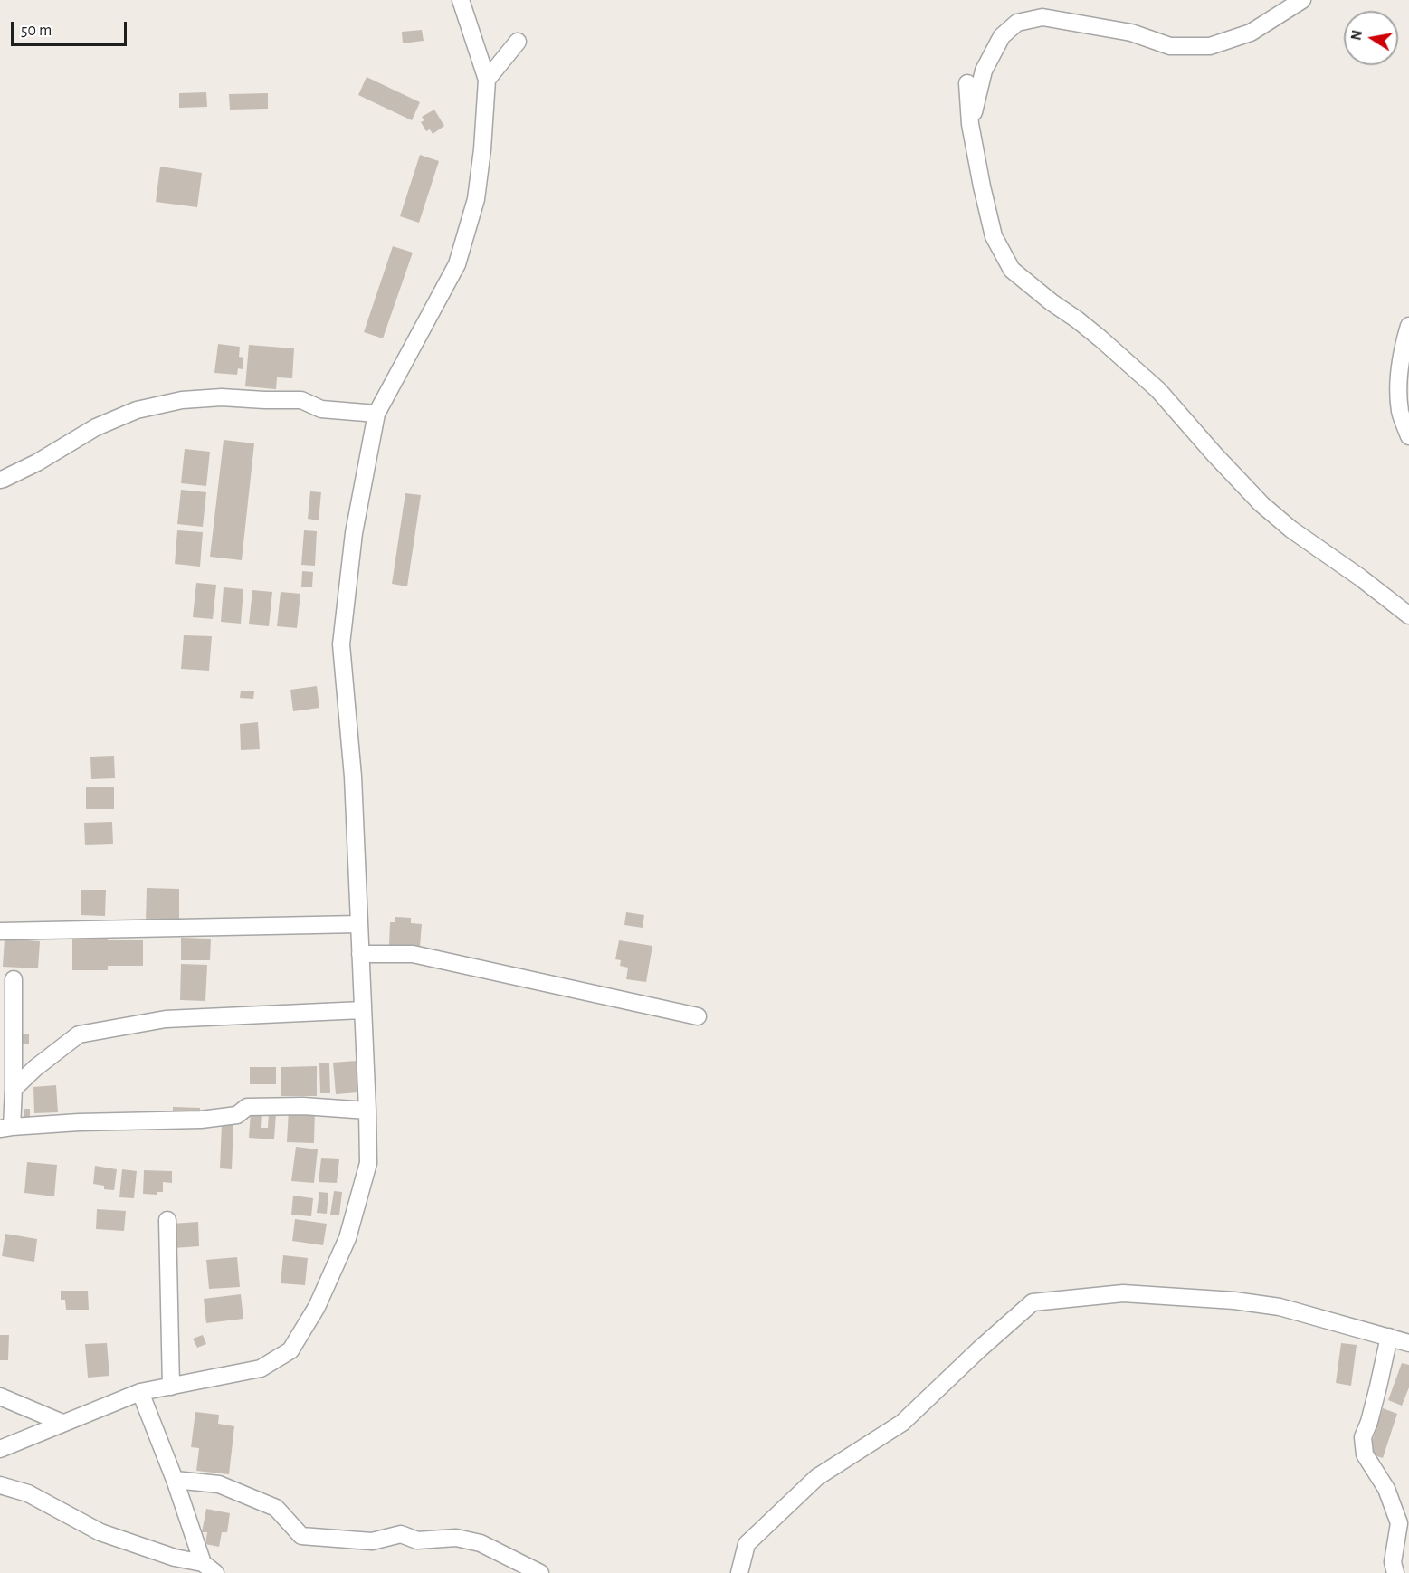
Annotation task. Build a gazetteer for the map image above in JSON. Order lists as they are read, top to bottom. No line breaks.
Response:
{"scale_bar":"50 m","north":"left"}
